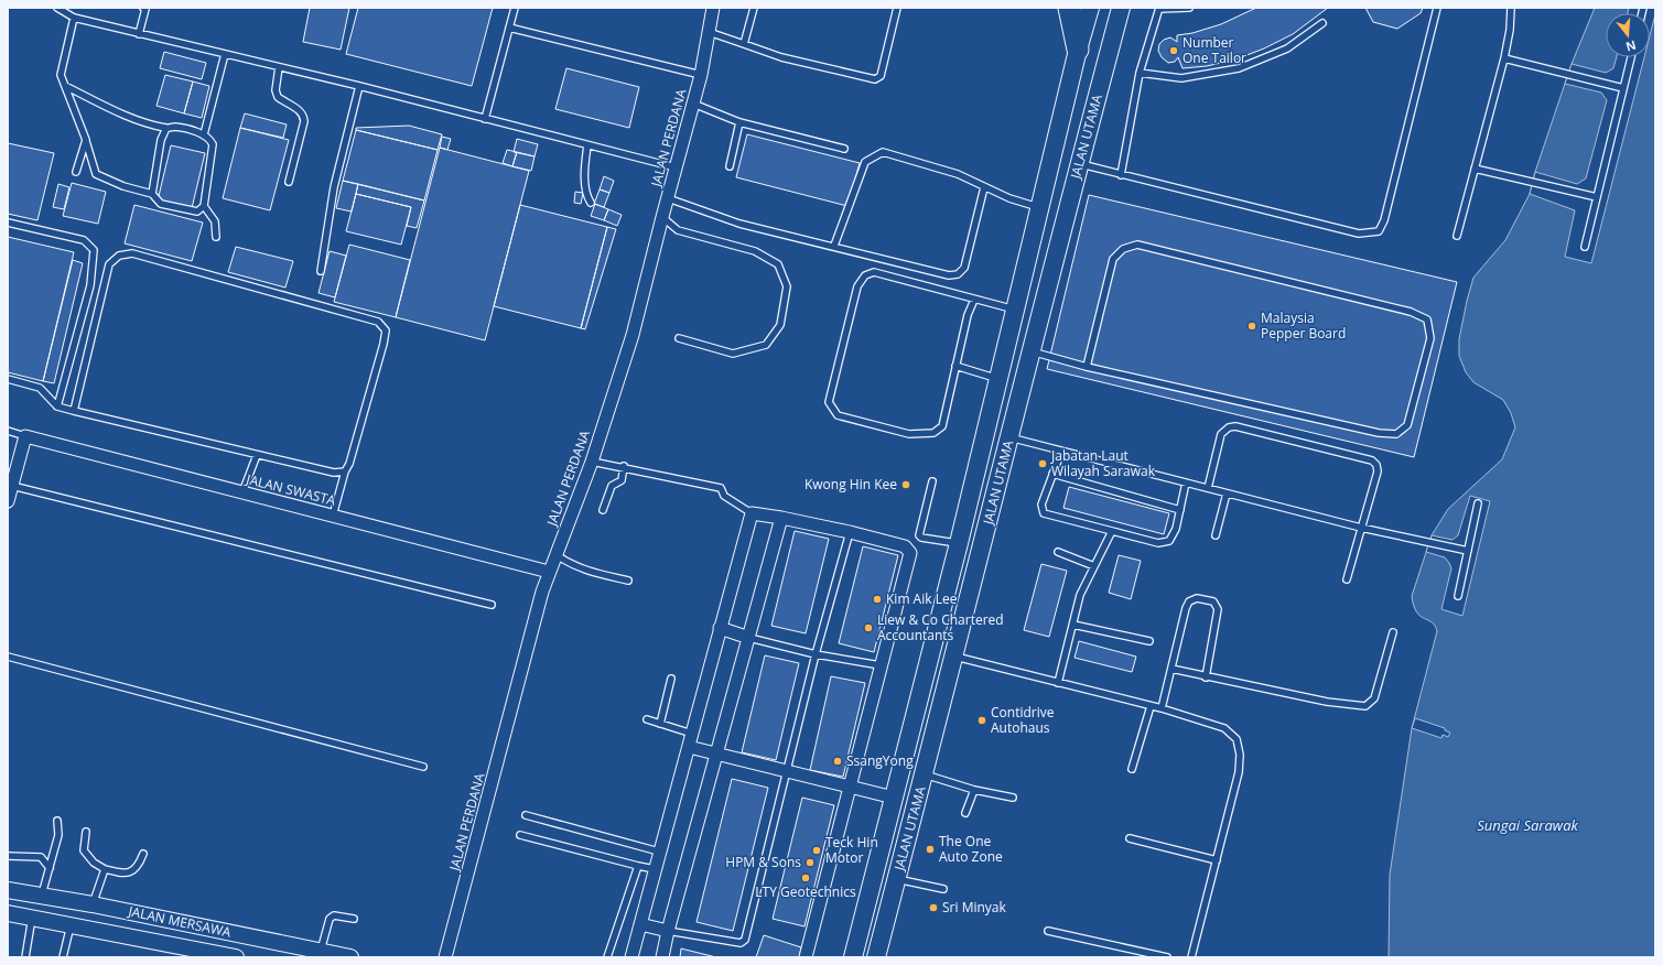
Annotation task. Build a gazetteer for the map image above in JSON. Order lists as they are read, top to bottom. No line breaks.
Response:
{"streets":{"main road":["JALAN UTAMA"],"street":["JALAN PERDANA","JALAN SWASTA","JALAN MERSAWA"]},"crossings":[["JALAN PERDANA","JALAN SWASTA"]],"water":["Sungai Sarawak"],"places":["Number One Tailor","Malaysia Pepper Board","Jabatan Laut Wilayah Sarawak","Kwong Hin Kee","Kim Aik Lee","Liew & Co Chartered Accountants","Contidrive Autohaus","SsangYong","The One Auto Zone","Teck Hin Motor","HPM & Sons","LTY Geotechnics","Sri Minyak"],"north":"bottom"}
